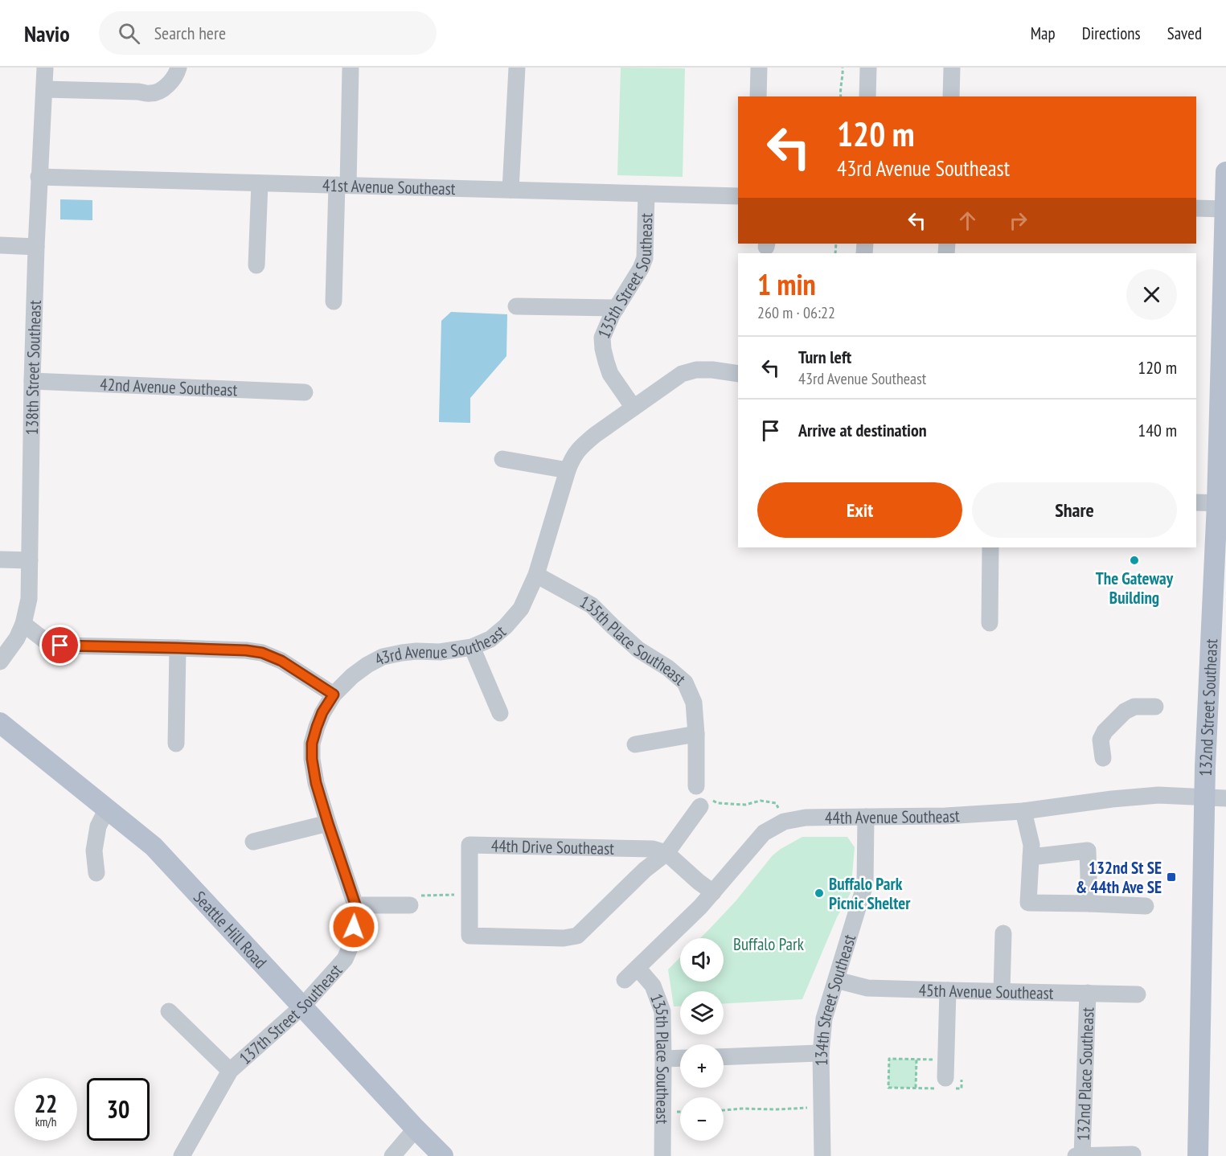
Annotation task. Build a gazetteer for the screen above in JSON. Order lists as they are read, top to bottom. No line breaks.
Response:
{"streets":{"main road":["132nd Street Southeast","Seattle Hill Road"],"street":["41st Avenue Southeast","135th Street Southeast","138th Street Southeast","42nd Avenue Southeast","135th Place Southeast","43rd Avenue Southeast","44th Avenue Southeast","44th Drive Southeast","45th Avenue Southeast","134th Street Southeast","137th Street Southeast","132nd Place Southeast"]},"crossings":[["41st Avenue Southeast","135th Street Southeast"],["41st Avenue Southeast","138th Street Southeast"],["135th Street Southeast","43rd Avenue Southeast"],["138th Street Southeast","42nd Avenue Southeast"],["135th Place Southeast","43rd Avenue Southeast"],["135th Place Southeast","44th Avenue Southeast"],["43rd Avenue Southeast","137th Street Southeast"],["132nd Street Southeast","44th Avenue Southeast"],["44th Avenue Southeast","134th Street Southeast"],["Seattle Hill Road","137th Street Southeast"],["45th Avenue Southeast","134th Street Southeast"],["45th Avenue Southeast","132nd Place Southeast"]],"parks":["Buffalo Park"],"places":{"other":["The Gateway Building","Buffalo Park Picnic Shelter"],"transit":["132nd St SE & 44th Ave SE"]},"page":{"header":"Navio","search":"Search here","nav":["Map","Directions","Saved"],"turn":["120 m","43rd Avenue Southeast"],"heading":["1 min","260 m · 06:22"],"list":[{"name":"Turn left","note":"43rd Avenue Southeast","value":"120 m"},{"name":"Arrive at destination","value":"140 m"}],"buttons":["Exit","Share"],"map_buttons":["+","−"],"speed":"22 km/h","limit":"30"}}
